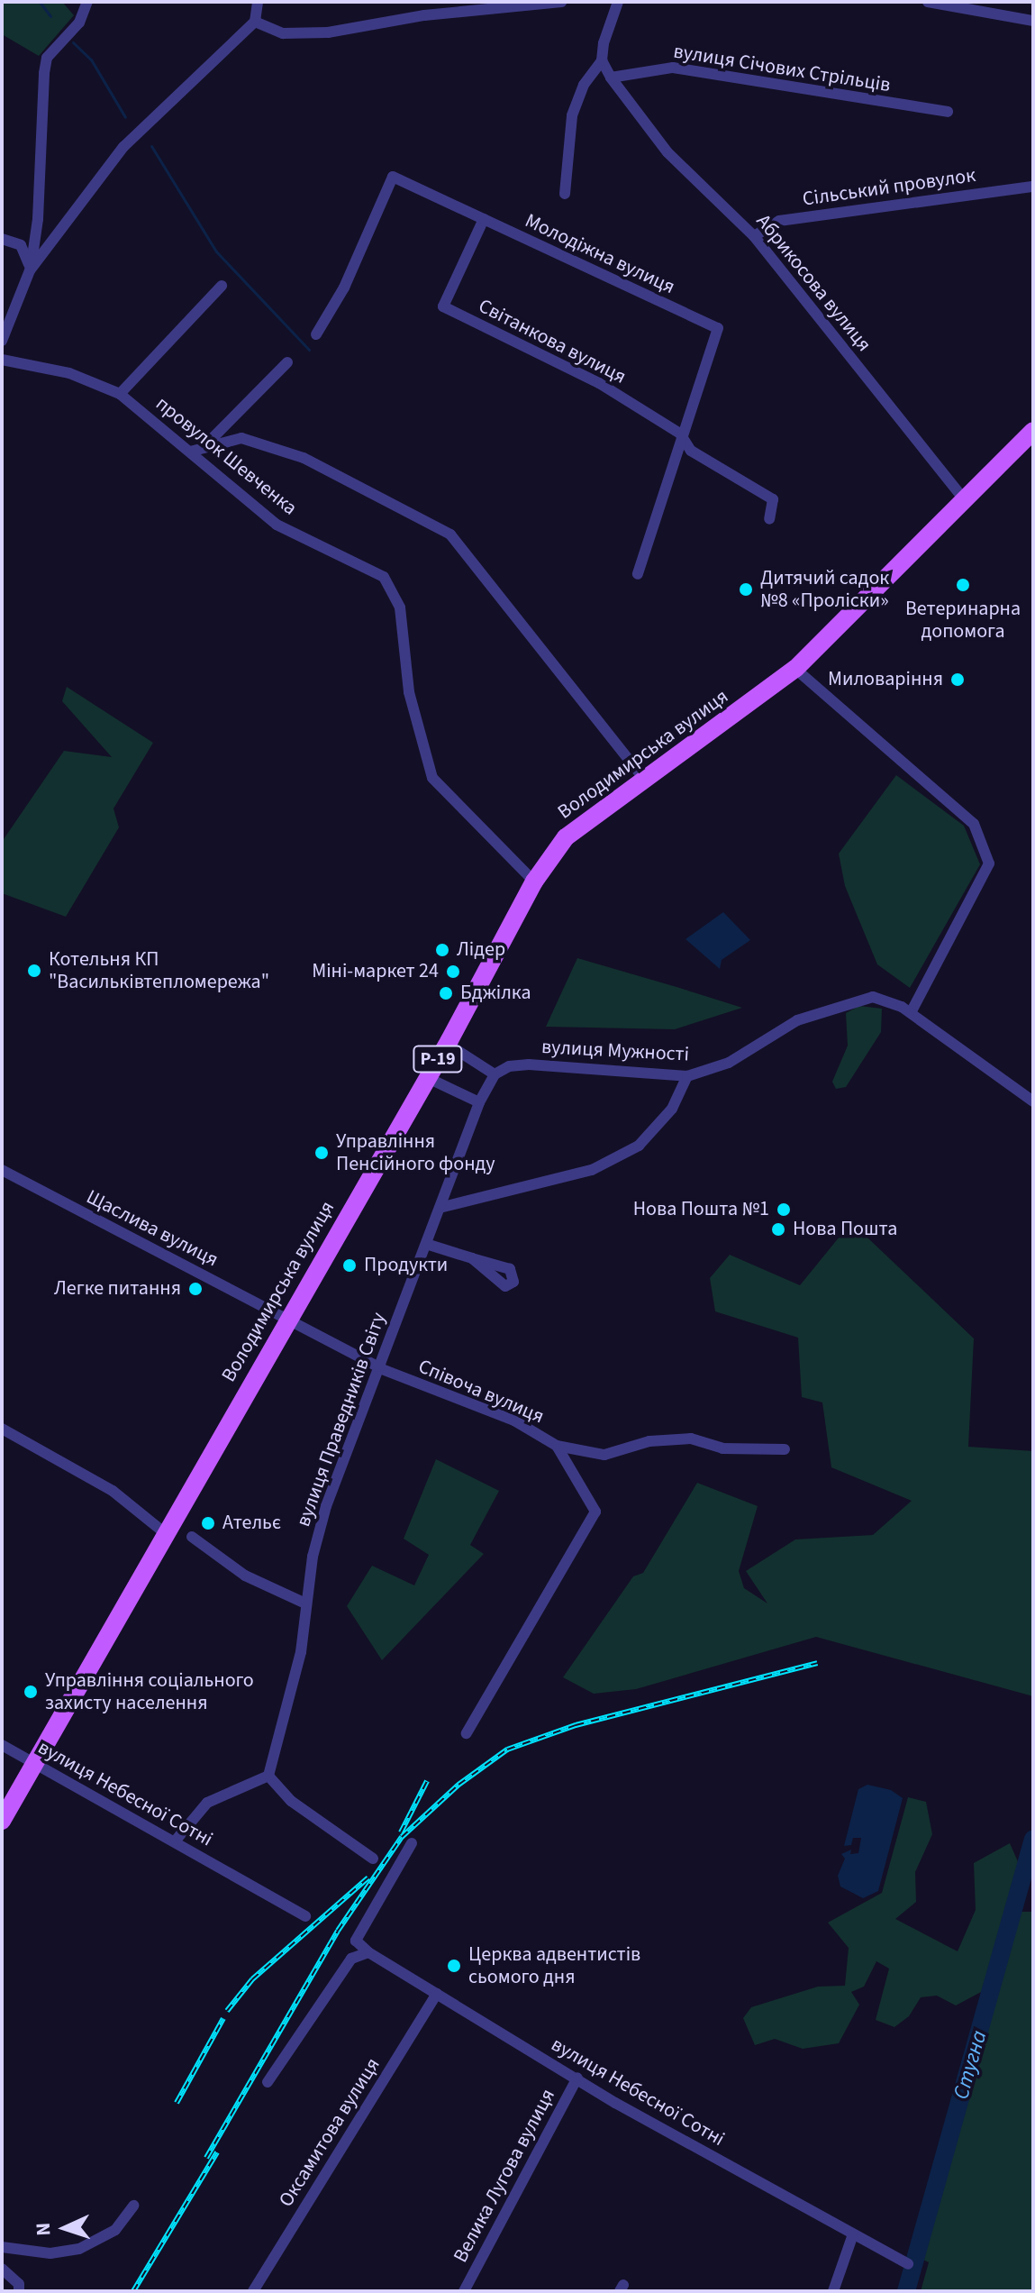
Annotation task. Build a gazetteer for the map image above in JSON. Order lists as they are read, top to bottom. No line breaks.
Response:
{"streets":{"main road":["Володимирська вулиця","Р-19"],"street":["вулиця Січових Стрільців","Сільський провулок","Молодіжна вулиця","Абрикосова вулиця","Світанкова вулиця","провулок Шевченка","вулиця Мужності","Щаслива вулиця","Співоча вулиця","вулиця Праведників Світу","вулиця Небесної Сотні","Оксамитова вулиця","Велика Лугова вулиця"]},"crossings":[["вулиця Січових Стрільців","Абрикосова вулиця"],["Сільський провулок","Абрикосова вулиця"],["Молодіжна вулиця","Світанкова вулиця"],["Абрикосова вулиця","Володимирська вулиця"],["провулок Шевченка","Володимирська вулиця"],["Володимирська вулиця","Щаслива вулиця"],["Володимирська вулиця","Співоча вулиця"],["Володимирська вулиця","вулиця Небесної Сотні"],["вулиця Мужності","вулиця Праведників Світу"],["Щаслива вулиця","Співоча вулиця"],["Співоча вулиця","вулиця Праведників Світу"],["вулиця Небесної Сотні","Оксамитова вулиця"],["вулиця Небесної Сотні","Велика Лугова вулиця"]],"water":["Стугна"],"places":["Ветеринарна допомога","Дитячий садок №8 «Проліски»","Миловаріння","Лідер","Котельня КП \"Васильківтепломережа\"","Міні-маркет 24","Бджілка","Управління Пенсійного фонду","Нова Пошта №1","Нова Пошта","Продукти","Легке питання","Ательє","Управління соціального захисту населення","Церква адвентистів сьомого дня"],"north":"left"}
